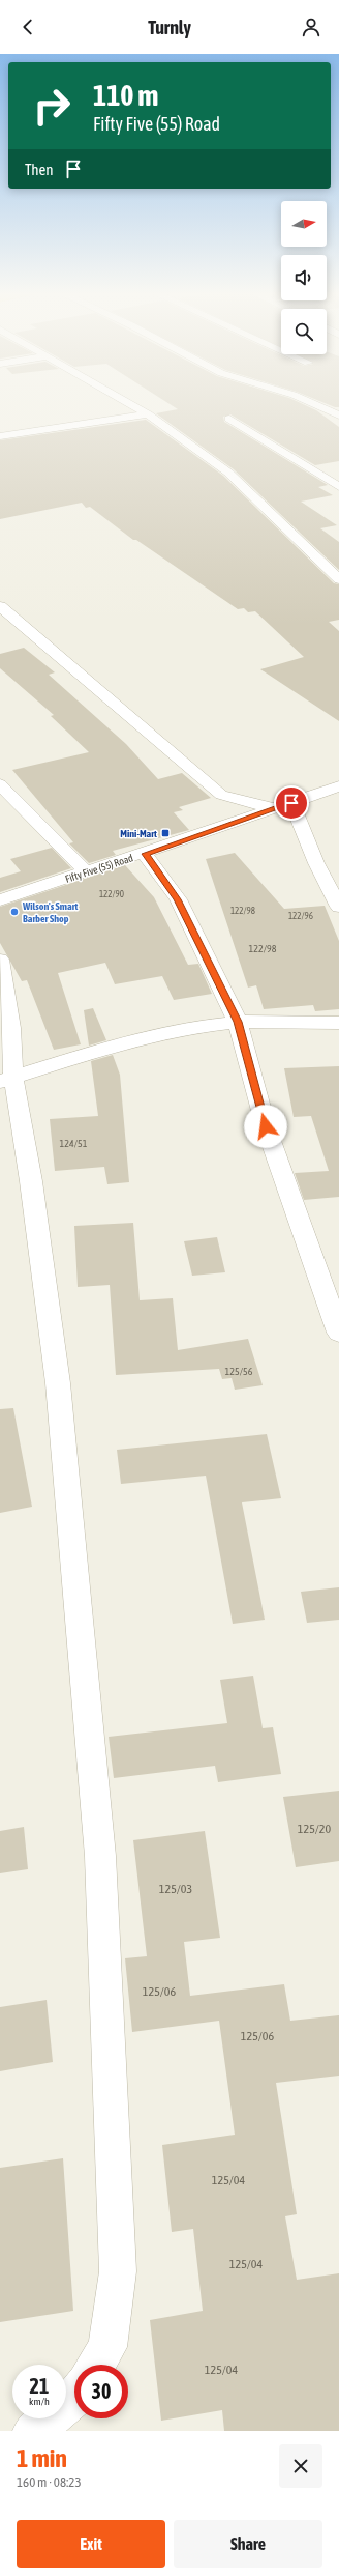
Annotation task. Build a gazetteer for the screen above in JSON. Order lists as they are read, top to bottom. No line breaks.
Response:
{"streets":{"street":["Fifty Five (55) Road"]},"places":{"transit":["Mini-Mart"],"other":["Wilson's Smart Barber Shop"]},"house_numbers":["122/90","122/98","122/96","122/98","124/51","125/56","125/20","125/03","125/06","125/06","125/04","125/04","125/04"],"north":"right","page":{"header":"Turnly","turn":["110 m","Fifty Five (55) Road"],"then":"Then","speed":"21 km/h","limit":"30","heading":["1 min","160 m · 08:23"],"buttons":["Exit","Share"]}}
